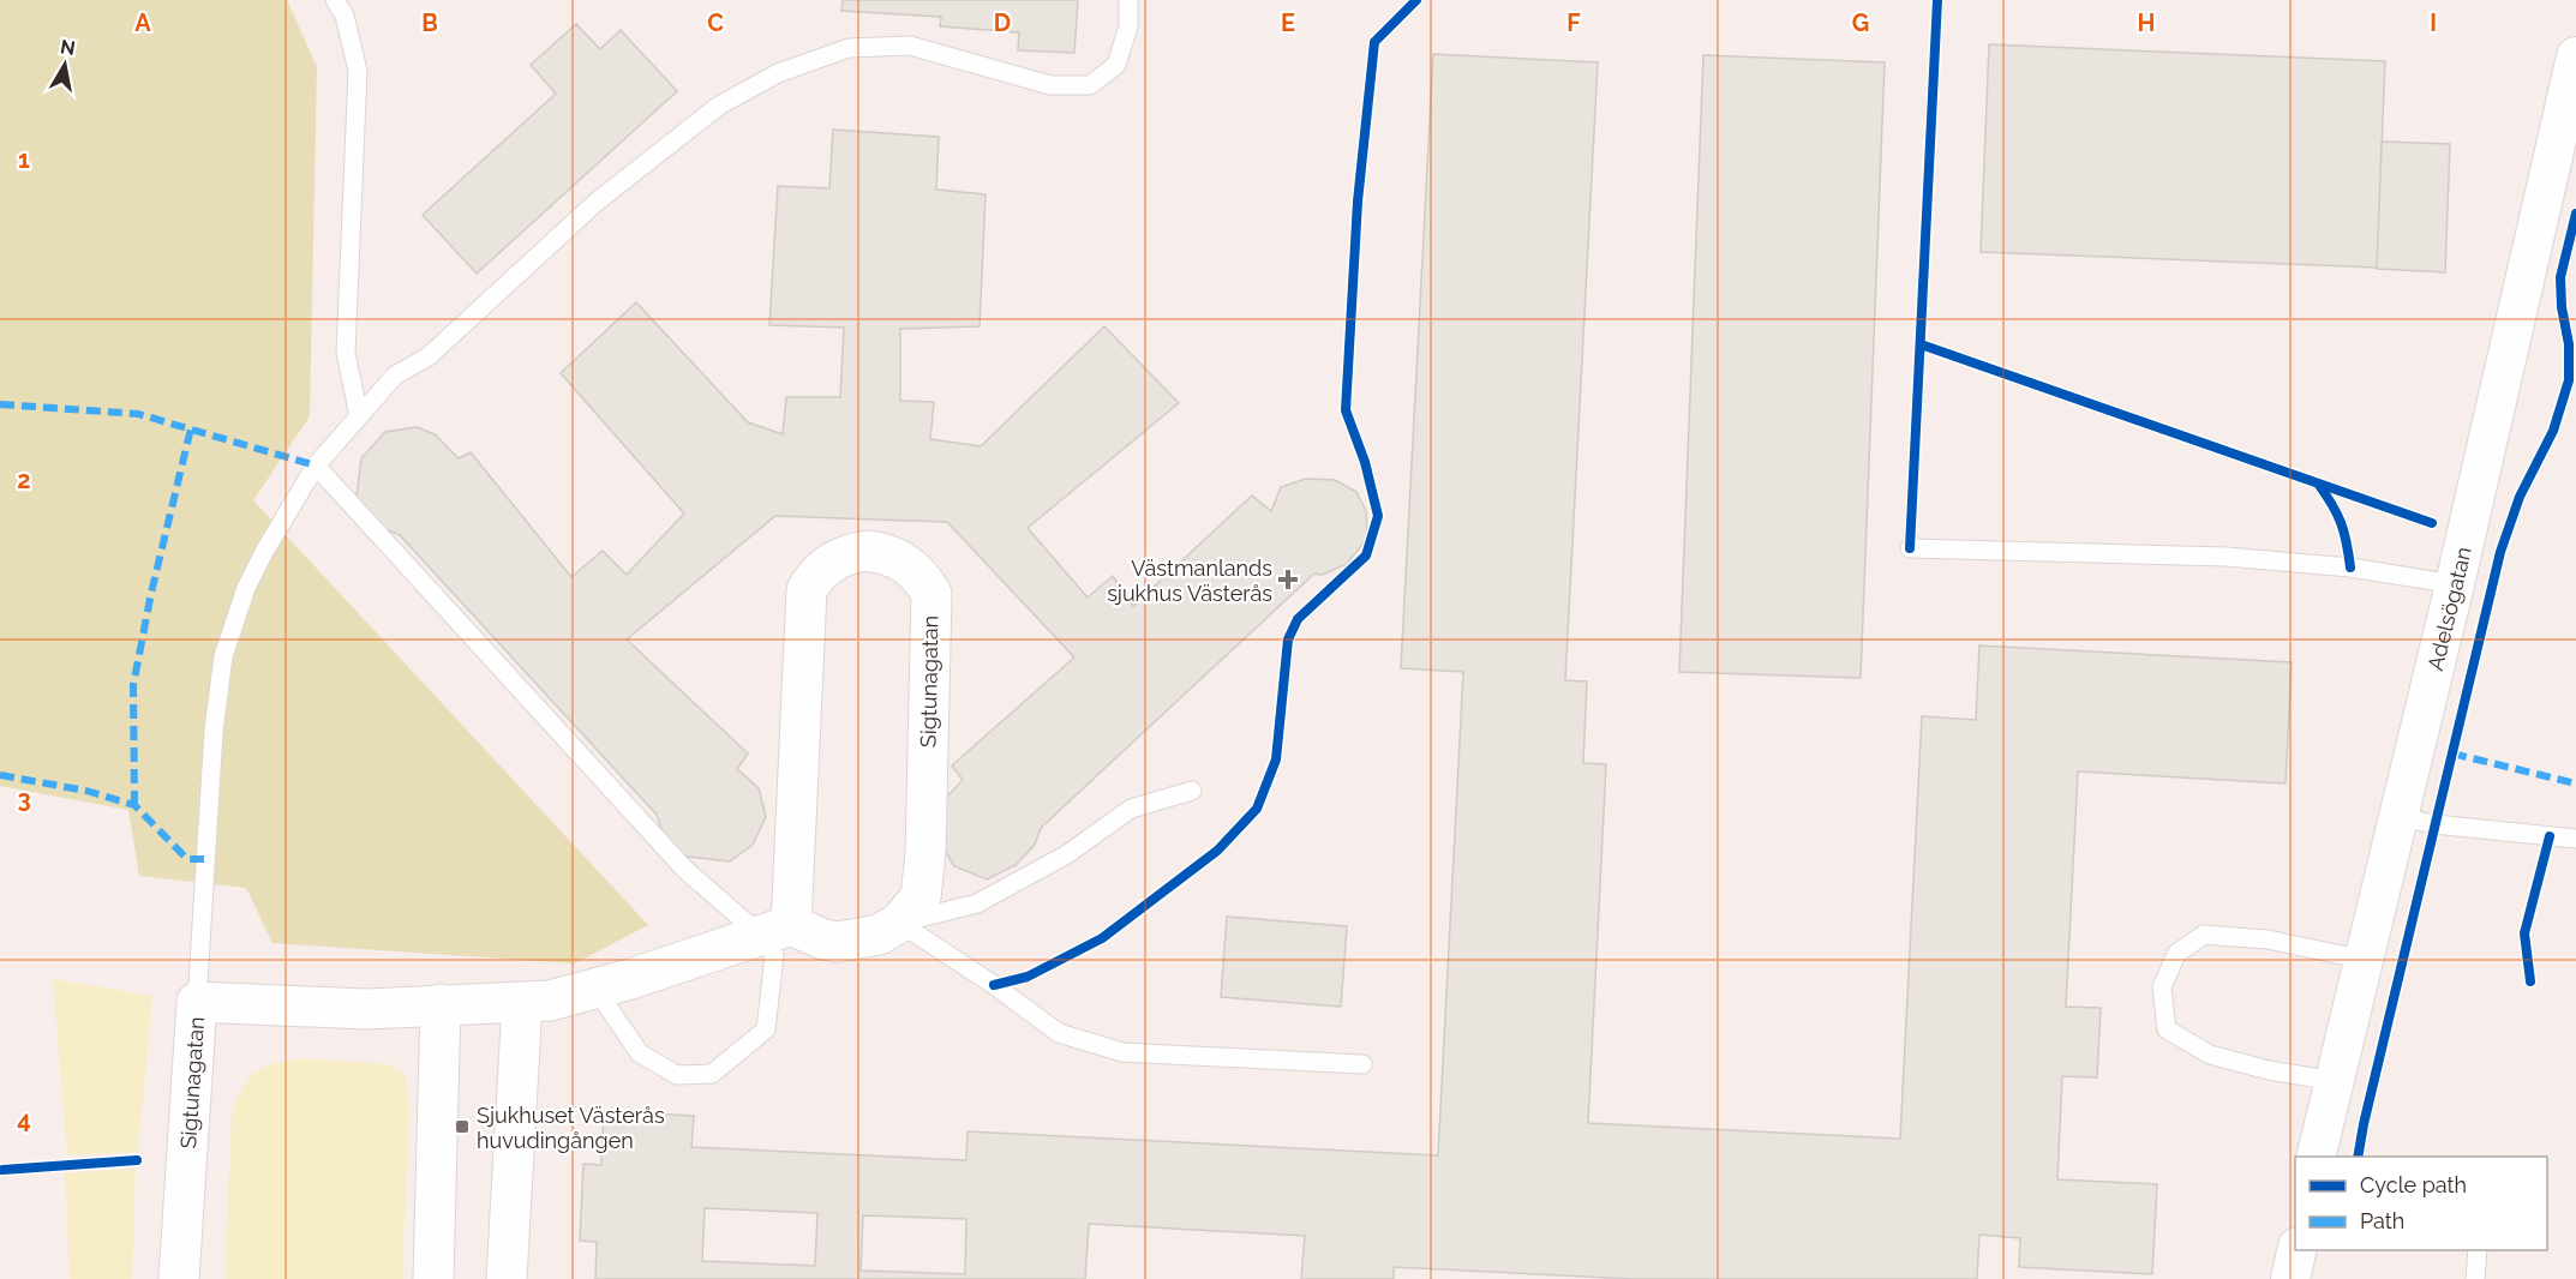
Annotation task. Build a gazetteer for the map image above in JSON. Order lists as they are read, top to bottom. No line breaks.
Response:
{"streets":{"street":["Adelsögatan","Sigtunagatan"]},"places":{"health":["Västmanlands sjukhus Västerås"],"transit":["Sjukhuset Västerås huvudingången"]},"legend":["Cycle path","Path"],"north":"top","grid":{"columns":["A","B","C","D","E","F","G","H","I"],"rows":["1","2","3","4"]}}
